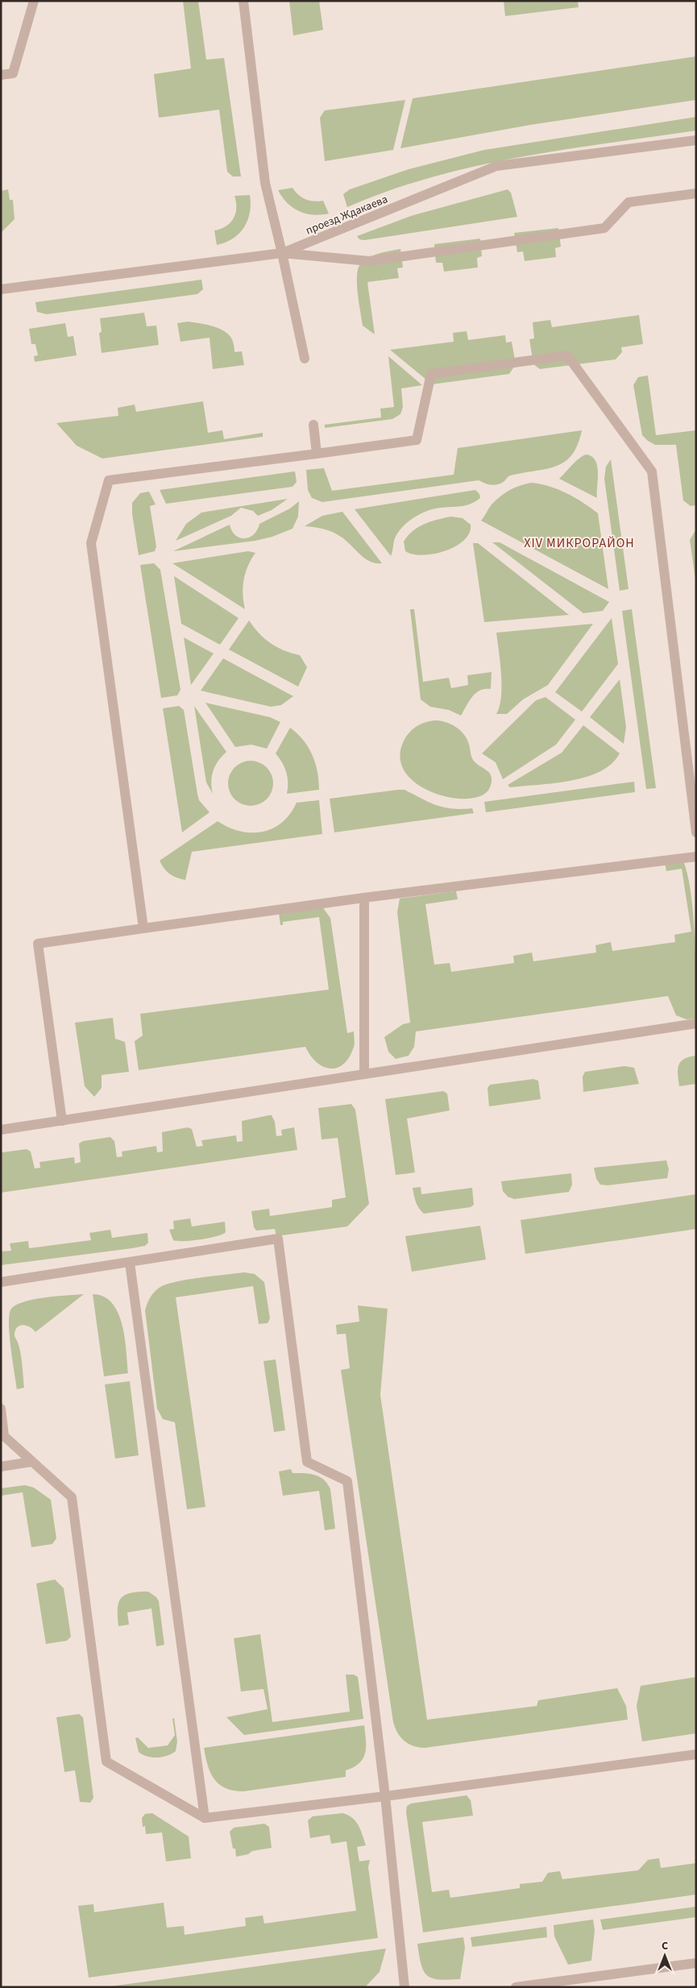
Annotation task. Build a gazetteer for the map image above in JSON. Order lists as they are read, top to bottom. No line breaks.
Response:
{"streets":{"street":["проезд Ждакаева"]},"districts":["XIV МИКРОРАЙОН"],"north":"top"}
